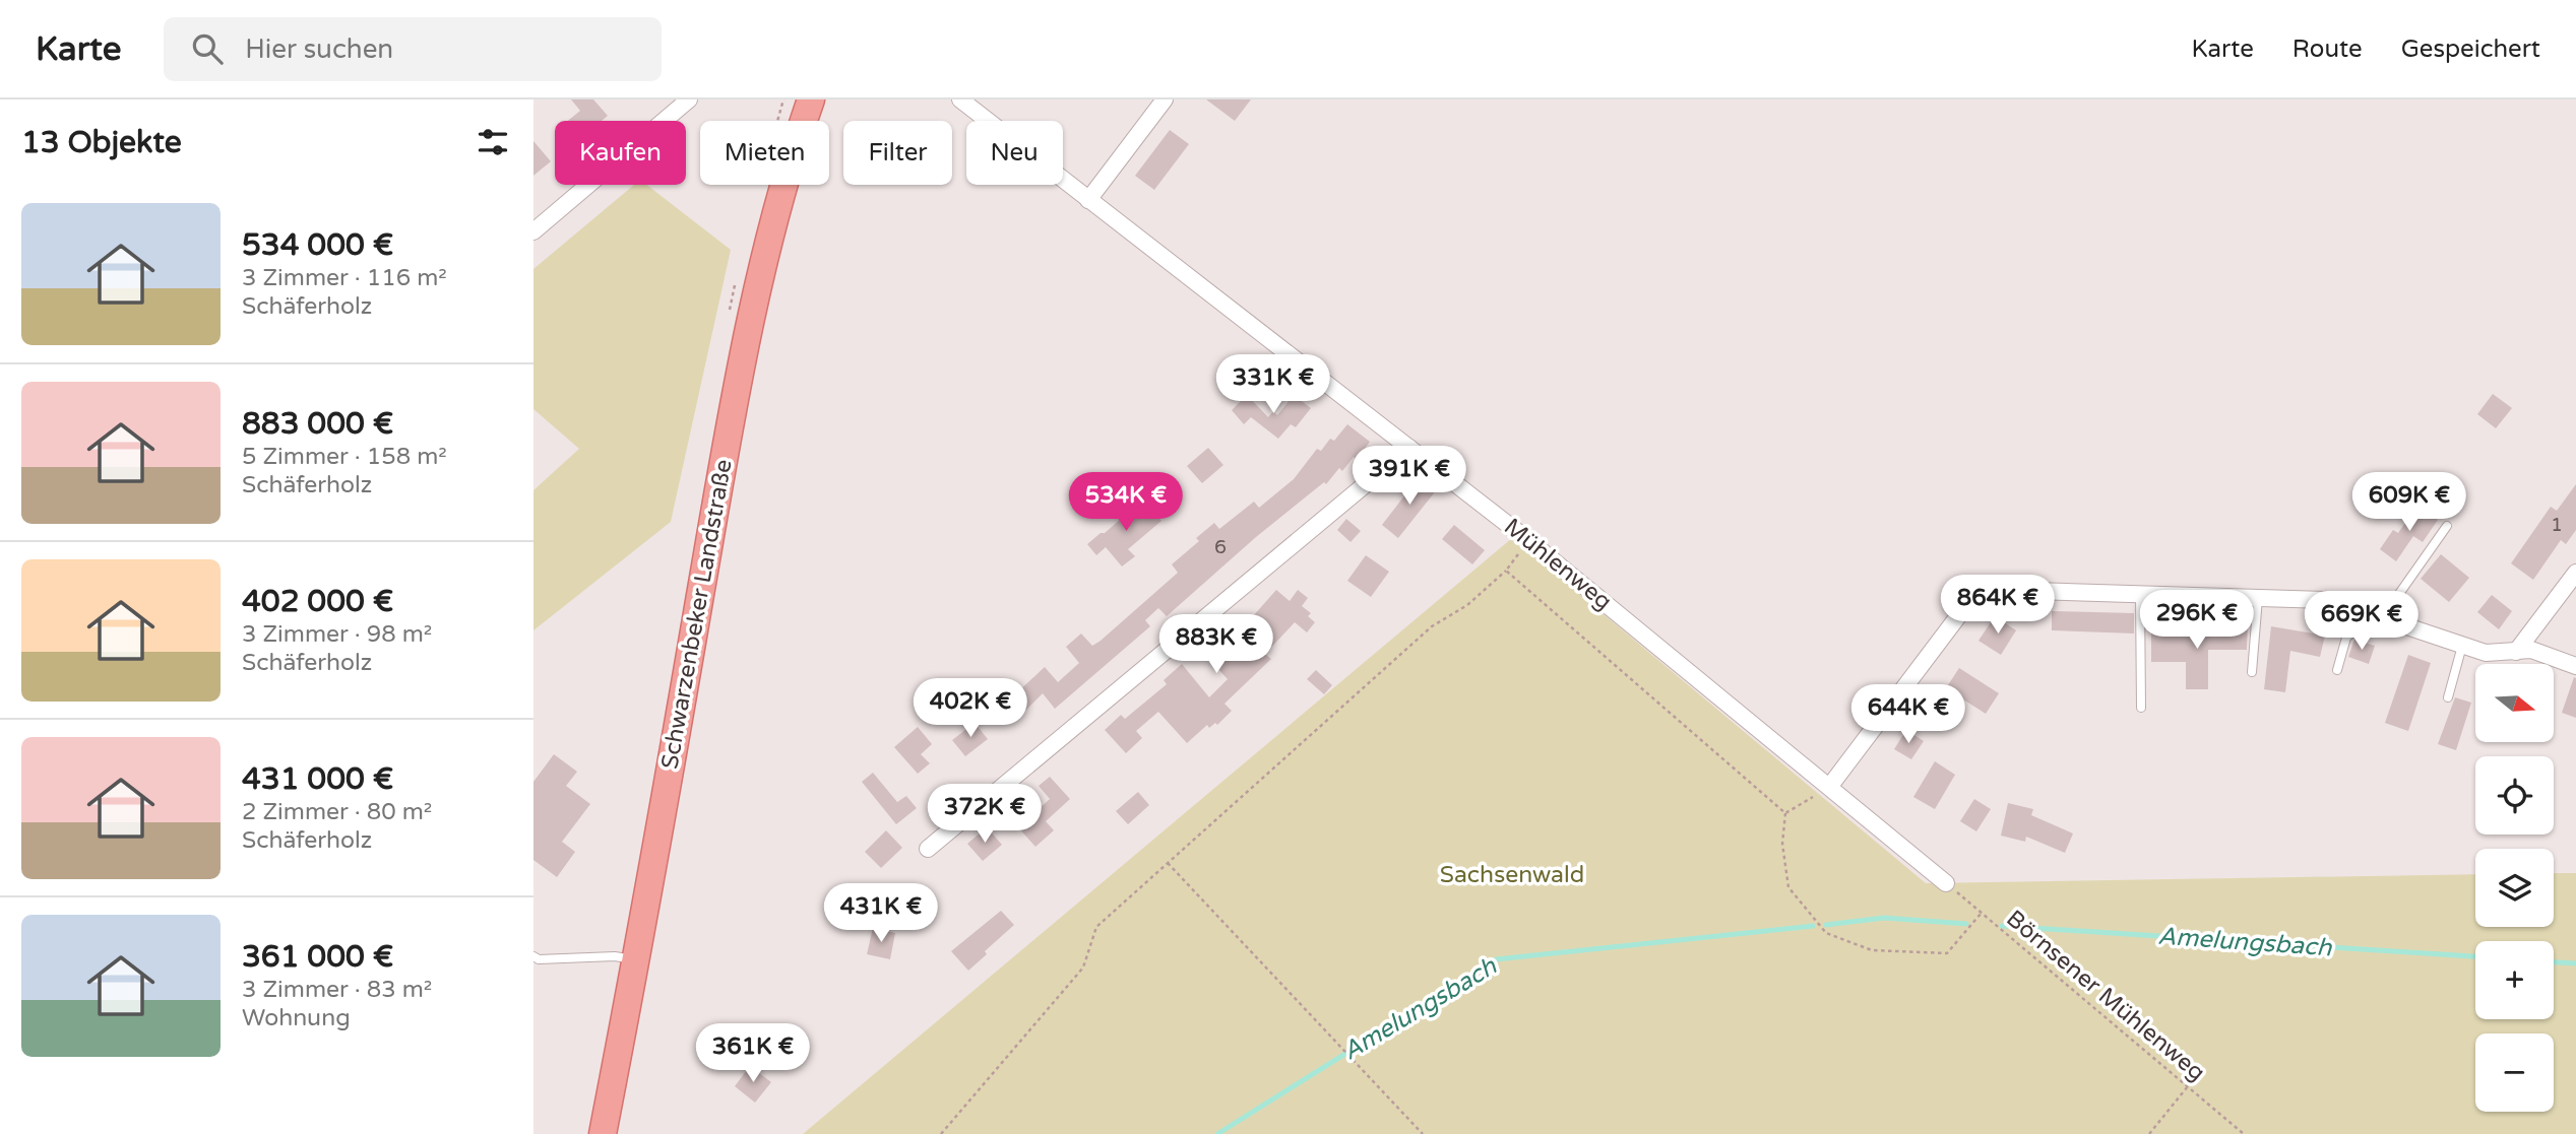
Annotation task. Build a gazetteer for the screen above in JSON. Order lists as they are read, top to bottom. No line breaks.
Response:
{"streets":{"main road":["Schwarzenbeker Landstraße"],"street":["Mühlenweg"],"path":["Börnsener Mühlenweg"]},"crossings":[["Mühlenweg","Börnsener Mühlenweg"]],"water":["Amelungsbach"],"parks":["Sachsenwald"],"house_numbers":["1","6"],"north":"right","page":{"header":"Karte","search":"Hier suchen","nav":["Karte","Route","Gespeichert"],"heading":"13 Objekte","chip":["Kaufen","Mieten","Filter","Neu"],"list":[{"name":"534 000 €","note":"3 Zimmer · 116 m² · Schäferholz"},{"name":"883 000 €","note":"5 Zimmer · 158 m² · Schäferholz"},{"name":"402 000 €","note":"3 Zimmer · 98 m² · Schäferholz"},{"name":"431 000 €","note":"2 Zimmer · 80 m² · Schäferholz"},{"name":"361 000 €","note":"3 Zimmer · 83 m² · Wohnung"}],"price":["331K €","391K €","534K €","609K €","864K €","296K €","669K €","883K €","402K €","644K €","372K €","431K €","361K €"],"map_buttons":["+","−"]}}
